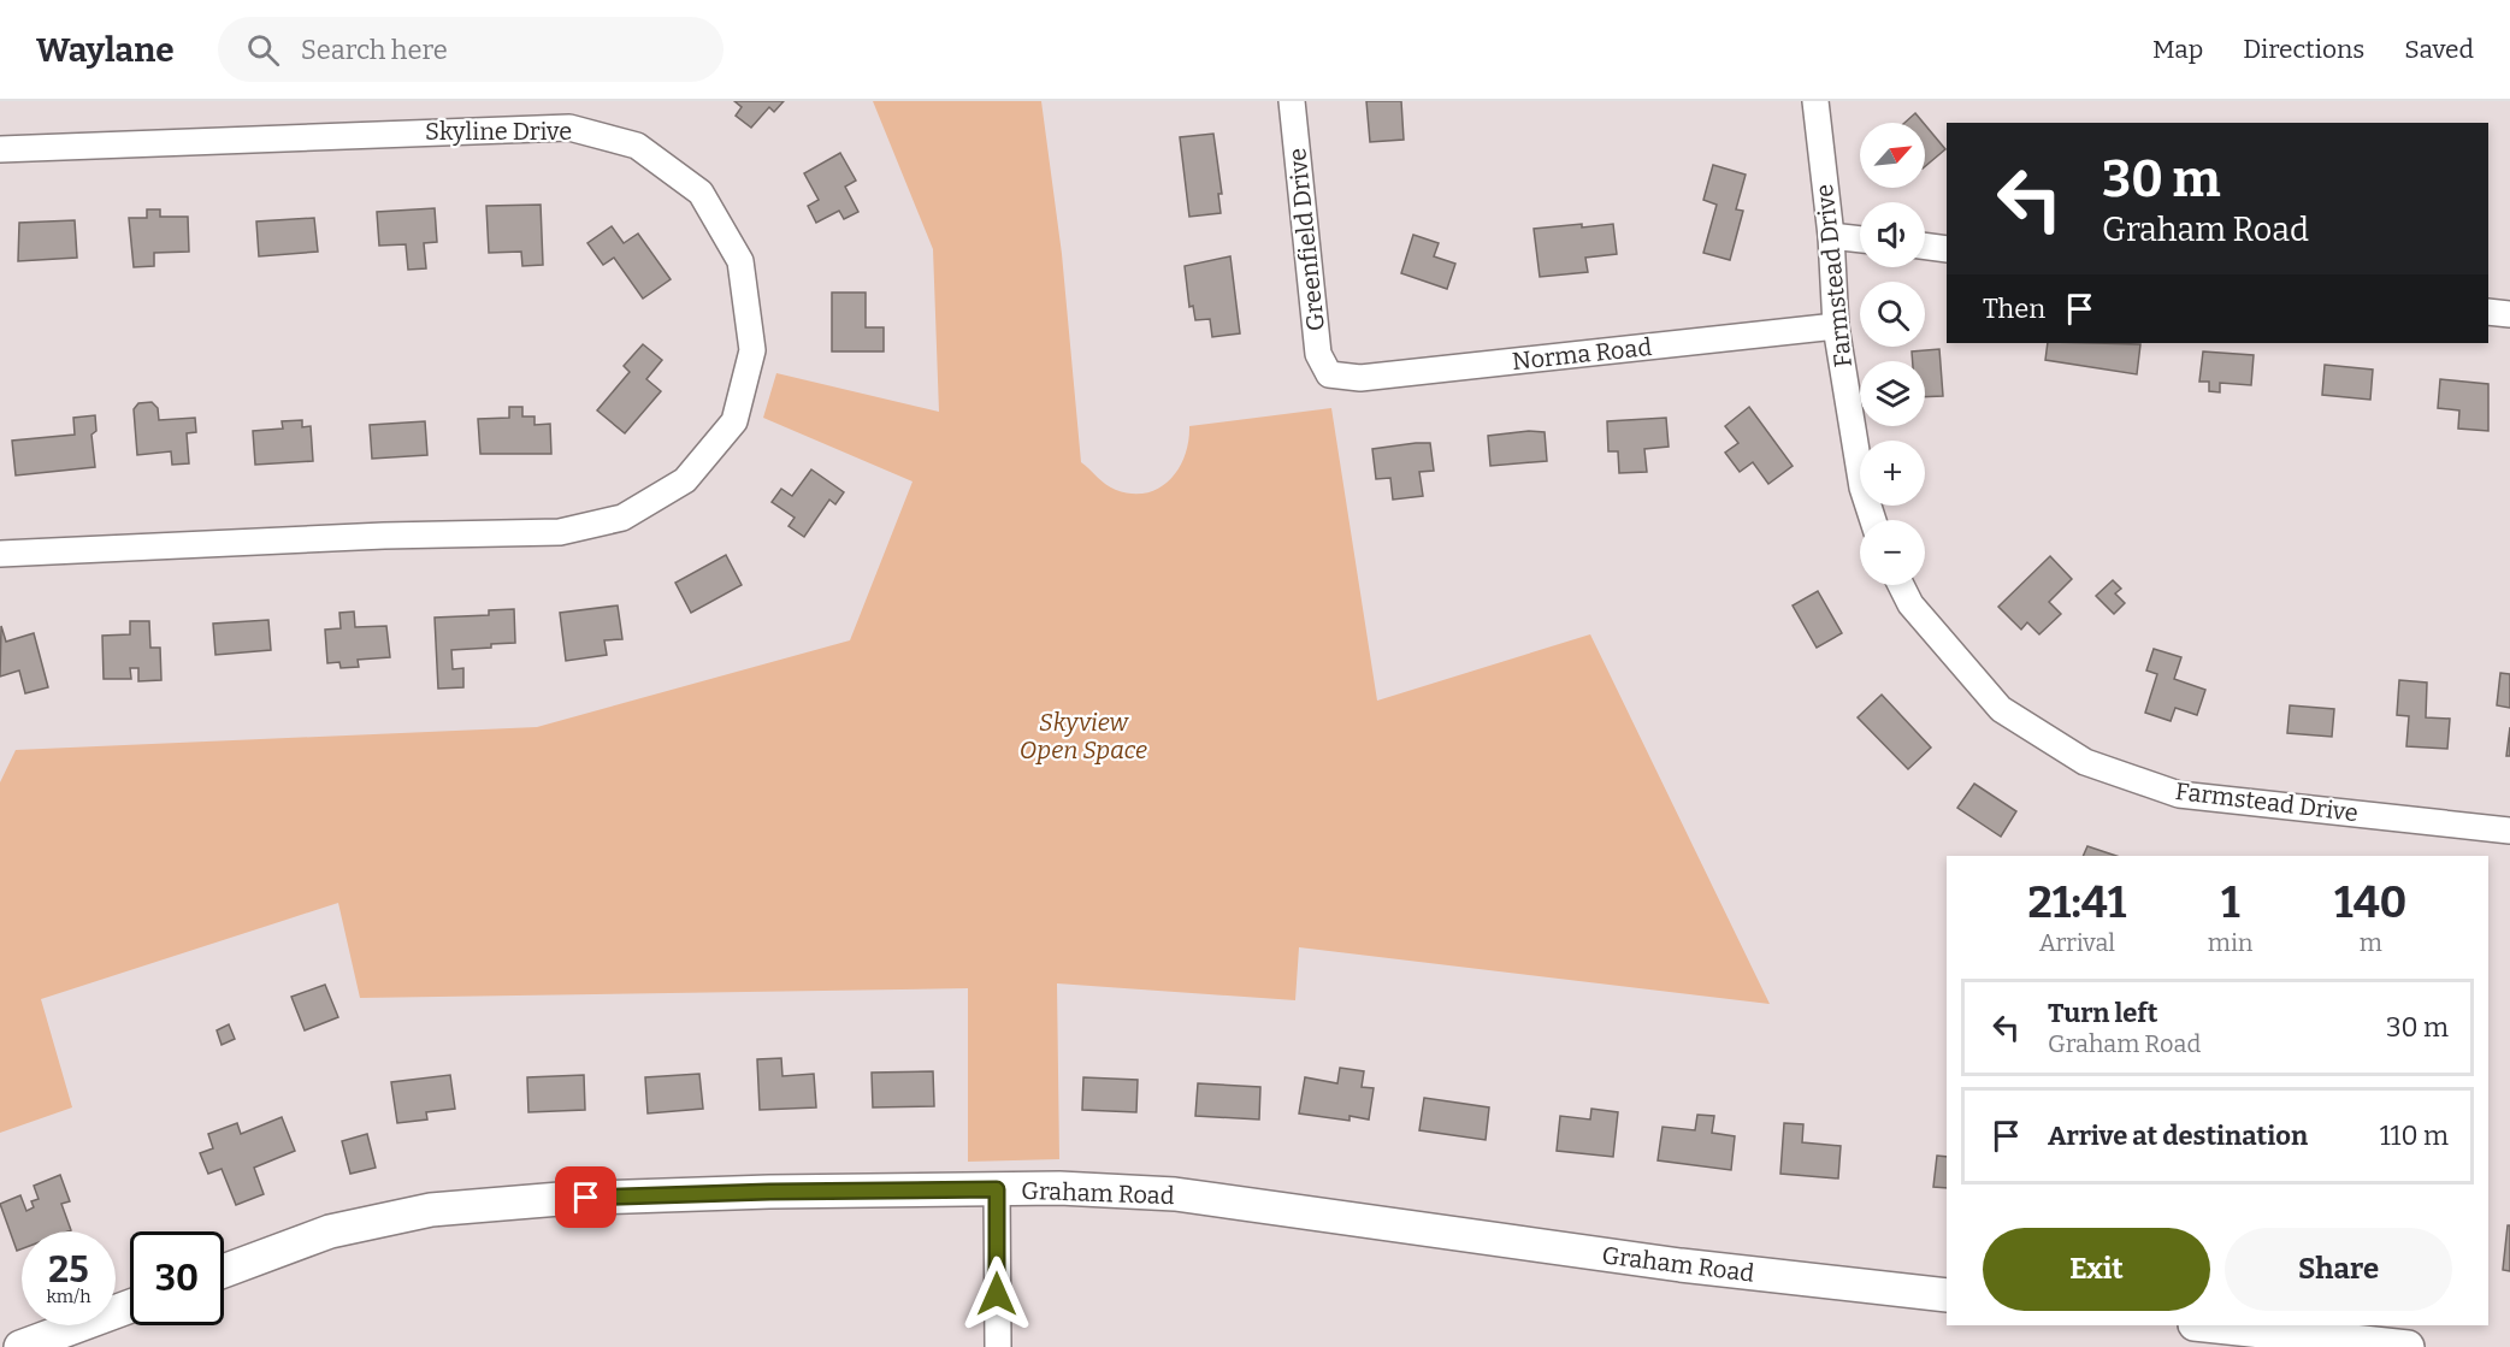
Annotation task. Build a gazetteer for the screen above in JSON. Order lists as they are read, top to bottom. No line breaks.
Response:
{"streets":{"street":["Skyline Drive","Greenfield Drive","Farmstead Drive","Norma Road","Graham Road"]},"crossings":[["Greenfield Drive","Norma Road"],["Farmstead Drive","Norma Road"]],"parks":["Skyview Open Space"],"north":"top right","page":{"header":"Waylane","search":"Search here","nav":["Map","Directions","Saved"],"map_buttons":["+","−"],"turn":["30 m","Graham Road"],"then":"Then","eta":["21:41","Arrival","1","min","140","m"],"list":[{"name":"Turn left","note":"Graham Road","value":"30 m"},{"name":"Arrive at destination","value":"110 m"}],"buttons":["Exit","Share"],"speed":"25 km/h","limit":"30"}}
